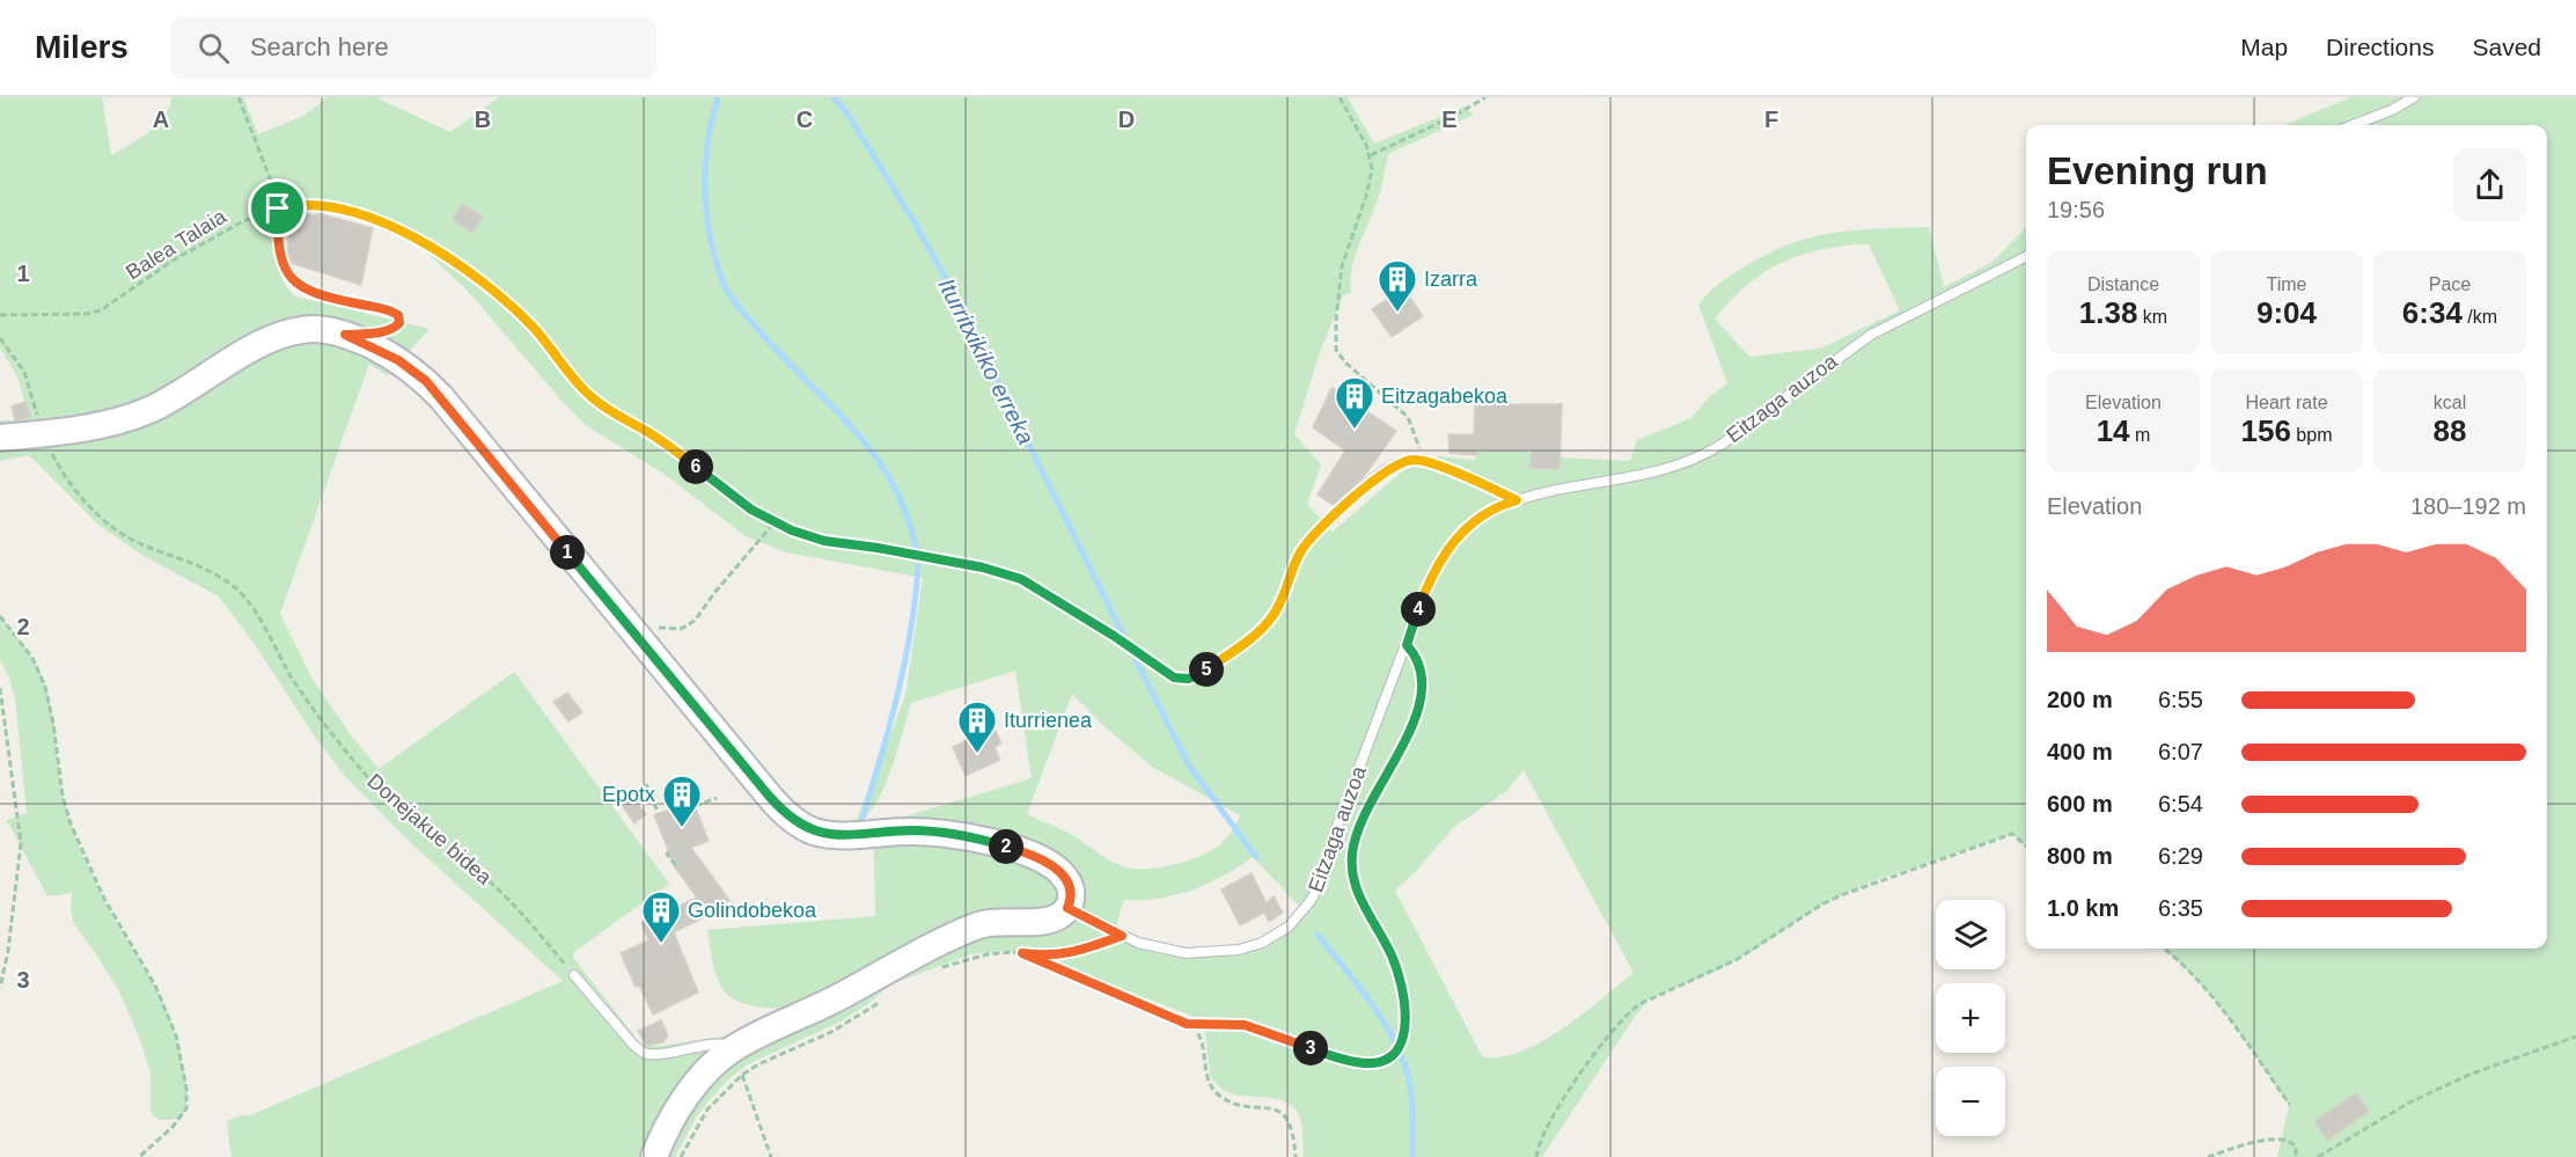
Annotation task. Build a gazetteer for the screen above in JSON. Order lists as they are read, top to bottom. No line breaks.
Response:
{"streets":{"lane":["Eitzaga auzoa"],"path":["Balea Talaia","Donejakue bidea"]},"water":["Iturritxikiko erreka"],"places":{"building":["Izarra","Eitzagabekoa","Iturrienea","Epotx","Golindobekoa"]},"page":{"header":"Milers","search":"Search here","nav":["Map","Directions","Saved"],"heading":["Evening run","19:56"],"stats":[["Distance","1.38 km"],["Time","9:04"],["Pace","6:34 /km"],["Elevation","14 m"],["Heart rate","156 bpm"],["kcal","88"]],"pins":["6","1","4","5","2","3"],"chart":["Elevation","180–192 m"],"list":[{"name":"200 m","note":"6:55"},{"name":"400 m","note":"6:07"},{"name":"600 m","note":"6:54"},{"name":"800 m","note":"6:29"},{"name":"1.0 km","note":"6:35"}],"map_buttons":["+","−"]},"grid":{"columns":["A","B","C","D","E","F"],"rows":["1","2","3"]}}
